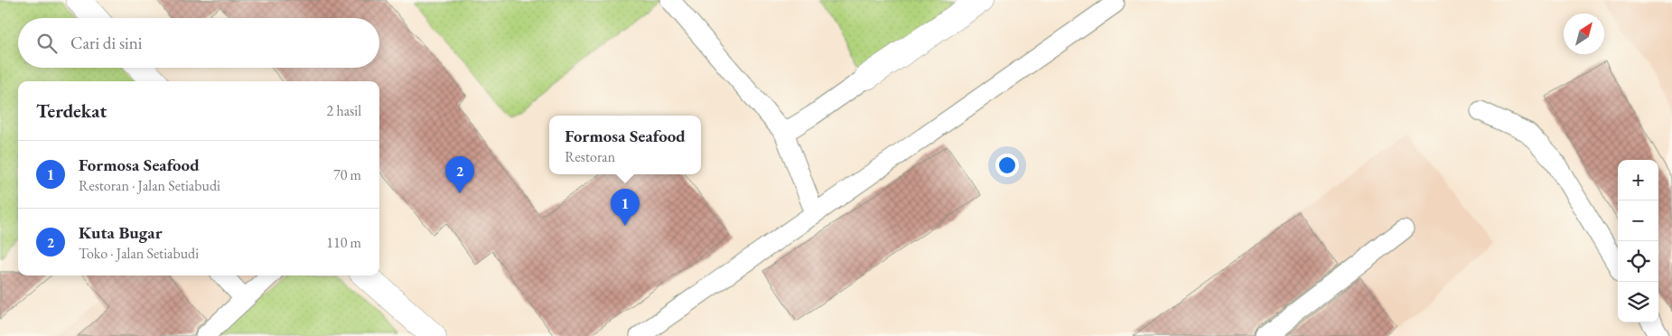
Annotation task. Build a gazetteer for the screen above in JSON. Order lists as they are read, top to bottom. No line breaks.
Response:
{"north":"top right","page":{"search":"Cari di sini","heading":["Terdekat","2 hasil"],"popup":["Formosa Seafood","Restoran"],"list":[{"mark":"1","name":"Formosa Seafood","note":"Restoran · Jalan Setiabudi","value":"70 m"},{"mark":"2","name":"Kuta Bugar","note":"Toko · Jalan Setiabudi","value":"110 m"}],"pins":["2","1"],"map_buttons":["+","−"]}}
